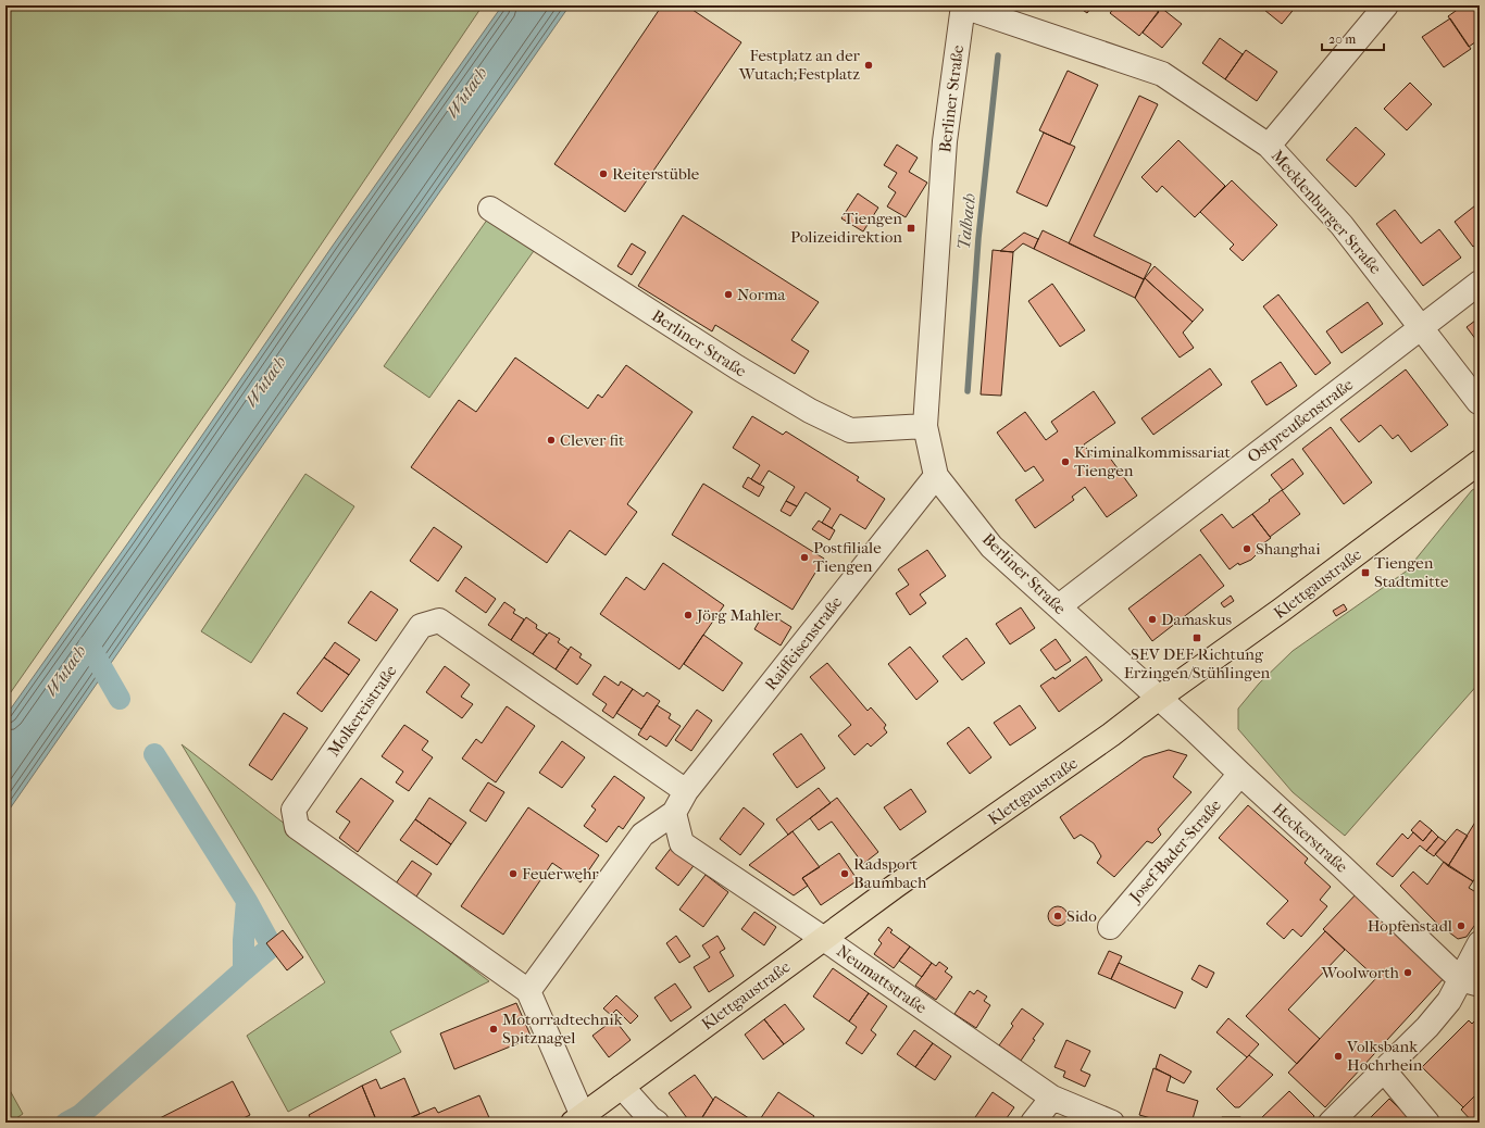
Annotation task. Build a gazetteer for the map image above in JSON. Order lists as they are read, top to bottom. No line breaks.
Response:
{"streets":{"main road":["Klettgaustraße"],"street":["Berliner Straße","Mecklenburger Straße","Ostpreußenstraße","Raiffeisenstraße","Molkereistraße","Heckerstraße","Josef-Bader-Straße","Neumattstraße"]},"crossings":[["Berliner Straße","Mecklenburger Straße"],["Berliner Straße","Ostpreußenstraße"],["Berliner Straße","Klettgaustraße"],["Berliner Straße","Raiffeisenstraße"],["Berliner Straße","Heckerstraße"],["Mecklenburger Straße","Ostpreußenstraße"],["Klettgaustraße","Heckerstraße"],["Klettgaustraße","Neumattstraße"],["Raiffeisenstraße","Molkereistraße"],["Raiffeisenstraße","Neumattstraße"],["Heckerstraße","Josef-Bader-Straße"]],"water":["Wutach","Talbach"],"places":{"other":["Festplatz an der Wutach;Festplatz","Reiterstüble","Norma","Clever fit","Kriminalkommissariat Tiengen","Shanghai","Postfiliale Tiengen","Jörg Mahler","Damaskus","Feuerwehr","Radsport Baumbach","Sido","Hopfenstadl","Woolworth","Motorradtechnik Spitznagel","Volksbank Hochrhein"],"transit":["Tiengen Polizeidirektion","Tiengen Stadtmitte","SEV DEF Richtung Erzingen/Stühlingen"]},"scale_bar":"20 m"}
